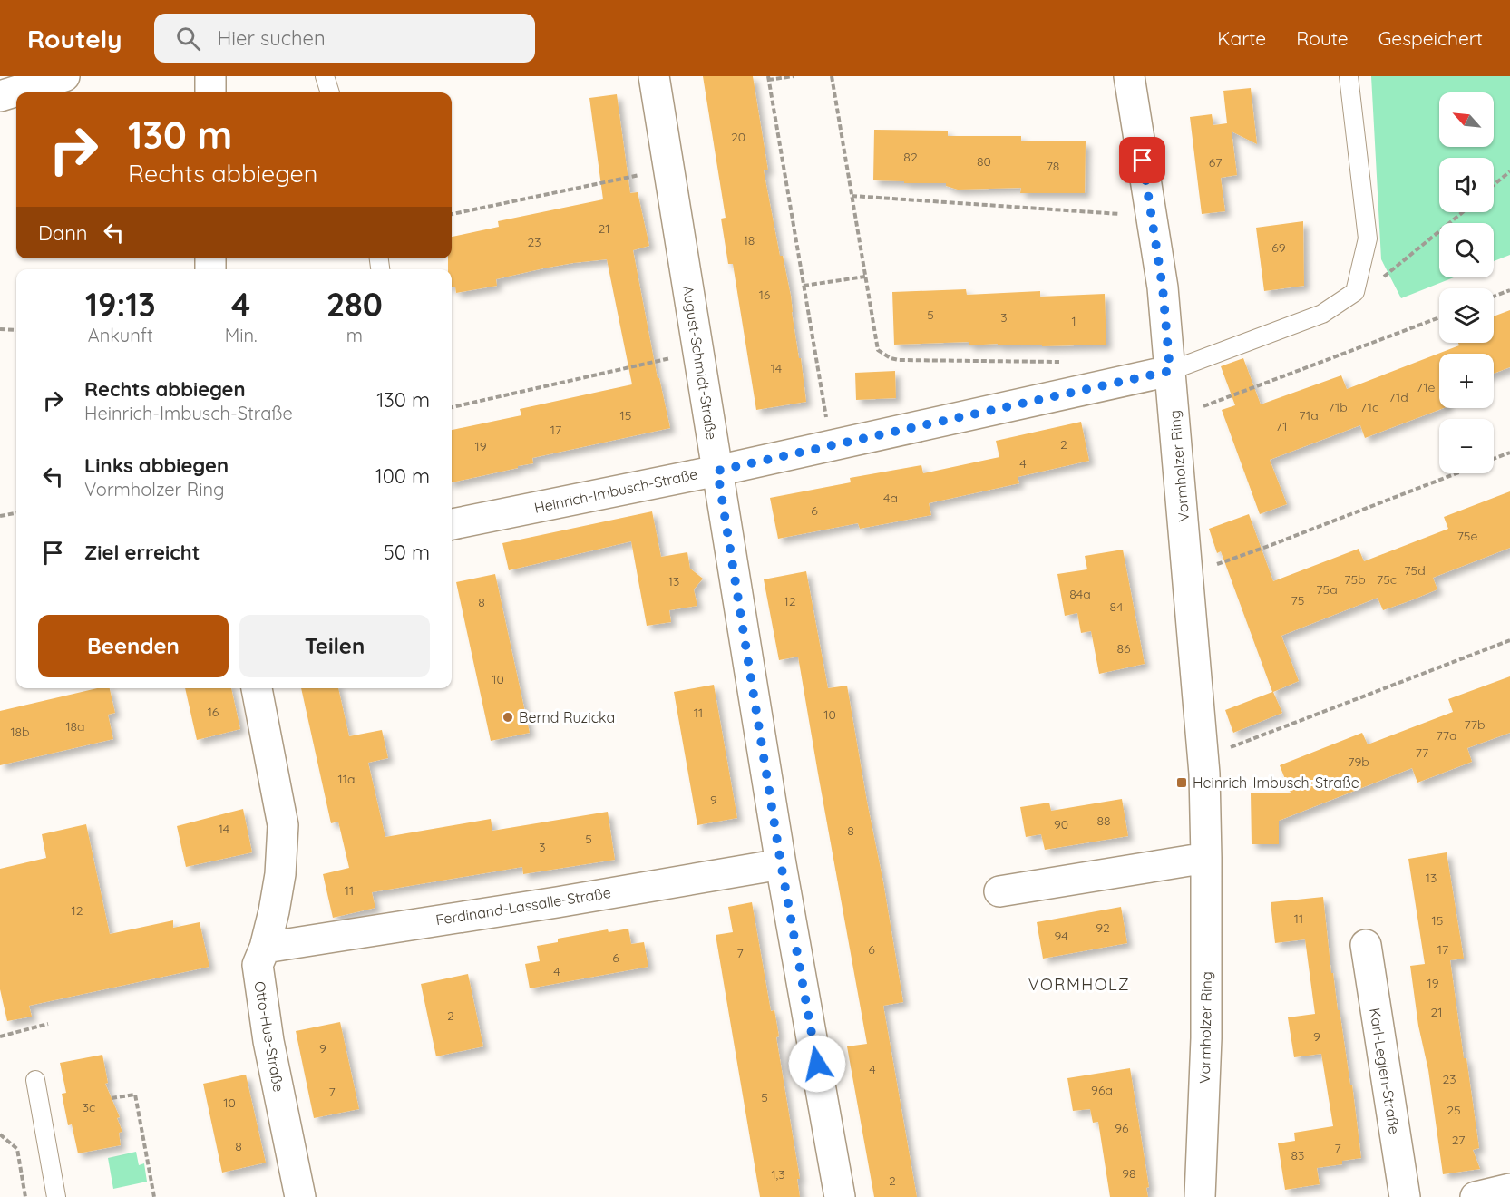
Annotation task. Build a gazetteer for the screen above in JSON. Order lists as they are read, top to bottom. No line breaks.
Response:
{"streets":{"street":["August-Schmidt-Straße","Vormholzer Ring","Heinrich-Imbusch-Straße","Ferdinand-Lassalle-Straße","Otto-Hue-Straße","Karl-Legien-Straße"]},"crossings":[["August-Schmidt-Straße","Heinrich-Imbusch-Straße"],["August-Schmidt-Straße","Ferdinand-Lassalle-Straße"],["Vormholzer Ring","Heinrich-Imbusch-Straße"],["Ferdinand-Lassalle-Straße","Otto-Hue-Straße"]],"districts":["VORMHOLZ"],"places":{"other":["Bernd Ruzicka"],"transit":["Heinrich-Imbusch-Straße"]},"house_numbers":["20","82","80","67","78","21","18","23","69","16","5","3","1","14","71e","71d","71b","71c","15","71a","71","17","2","19","4","4a","6","75e","75d","75b","75c","13","75a","84a","75","12","8","84","86","10","16","11","10","77b","18a","18b","77a","77","79b","11a","9","88","90","14","8","5","3","13","11","12","11","15","92","94","6","17","7","6","4","19","21","2","9","9","4","23","96a","7","5","10","3c","25","96","27","8","7","83","98","1,3","2"],"north":"top left","page":{"header":"Routely","search":"Hier suchen","nav":["Karte","Route","Gespeichert"],"map_buttons":["+","−"],"turn":["130 m","Rechts abbiegen"],"then":"Dann","eta":["19:13","Ankunft","4","Min.","280","m"],"list":[{"name":"Rechts abbiegen","note":"Heinrich-Imbusch-Straße","value":"130 m"},{"name":"Links abbiegen","note":"Vormholzer Ring","value":"100 m"},{"name":"Ziel erreicht","value":"50 m"}],"buttons":["Beenden","Teilen"]}}
